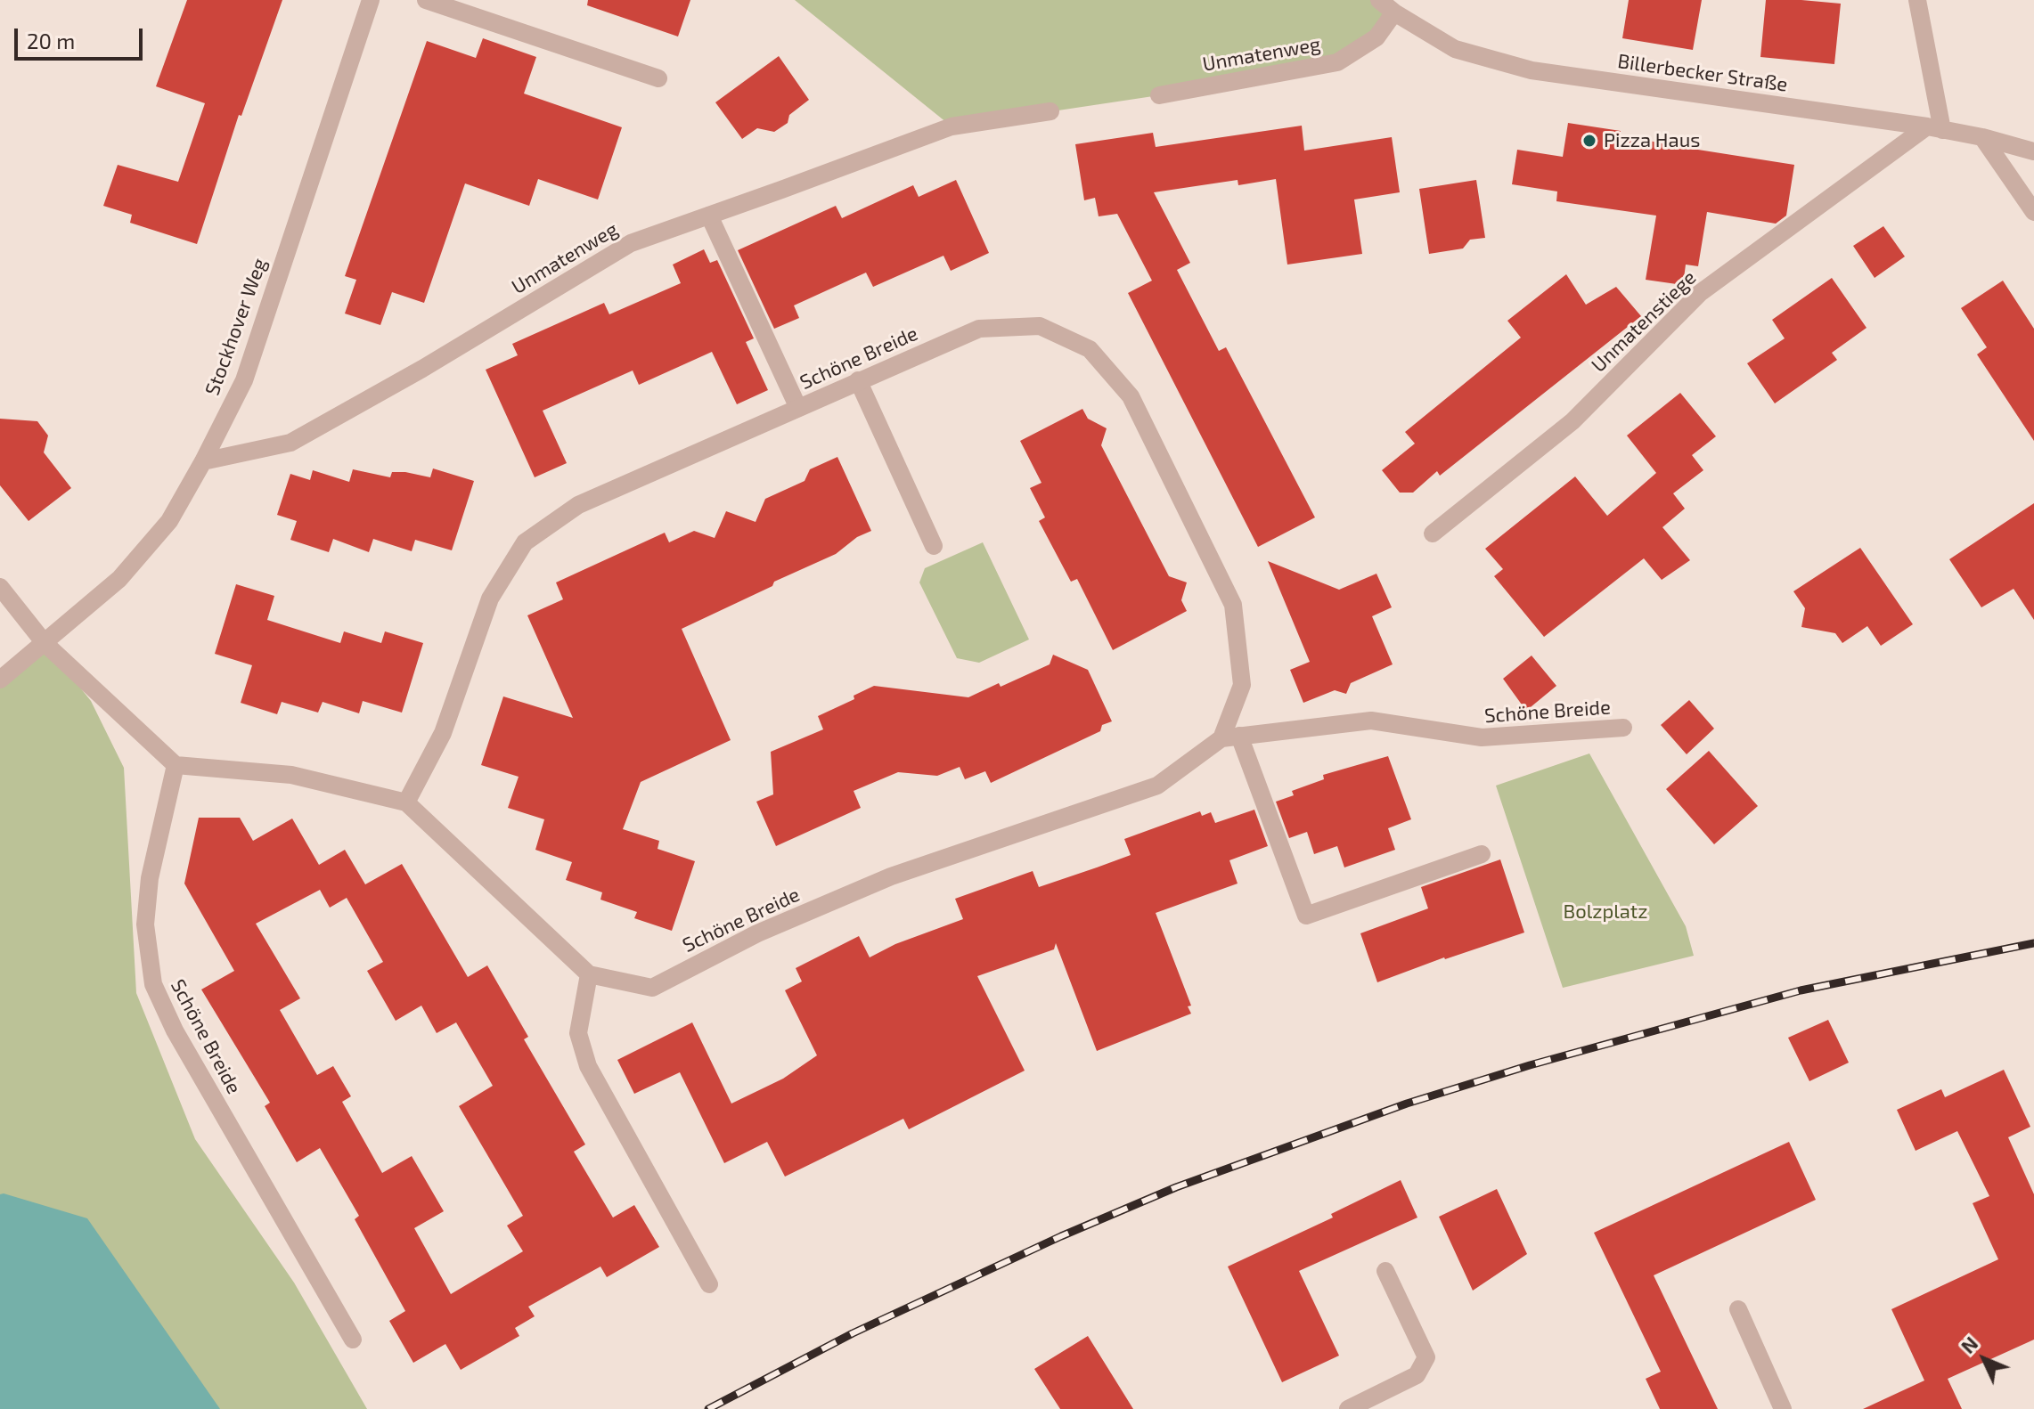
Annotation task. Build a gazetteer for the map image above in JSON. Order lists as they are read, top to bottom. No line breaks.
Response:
{"streets":{"street":["Unmatenweg","Billerbecker Straße","Unmatenstiege","Stockhover Weg","Schöne Breide"]},"crossings":[["Unmatenweg","Billerbecker Straße"],["Unmatenweg","Stockhover Weg"],["Billerbecker Straße","Unmatenstiege"]],"parks":["Bolzplatz"],"places":["Pizza Haus"],"scale_bar":"20 m","north":"top left"}
